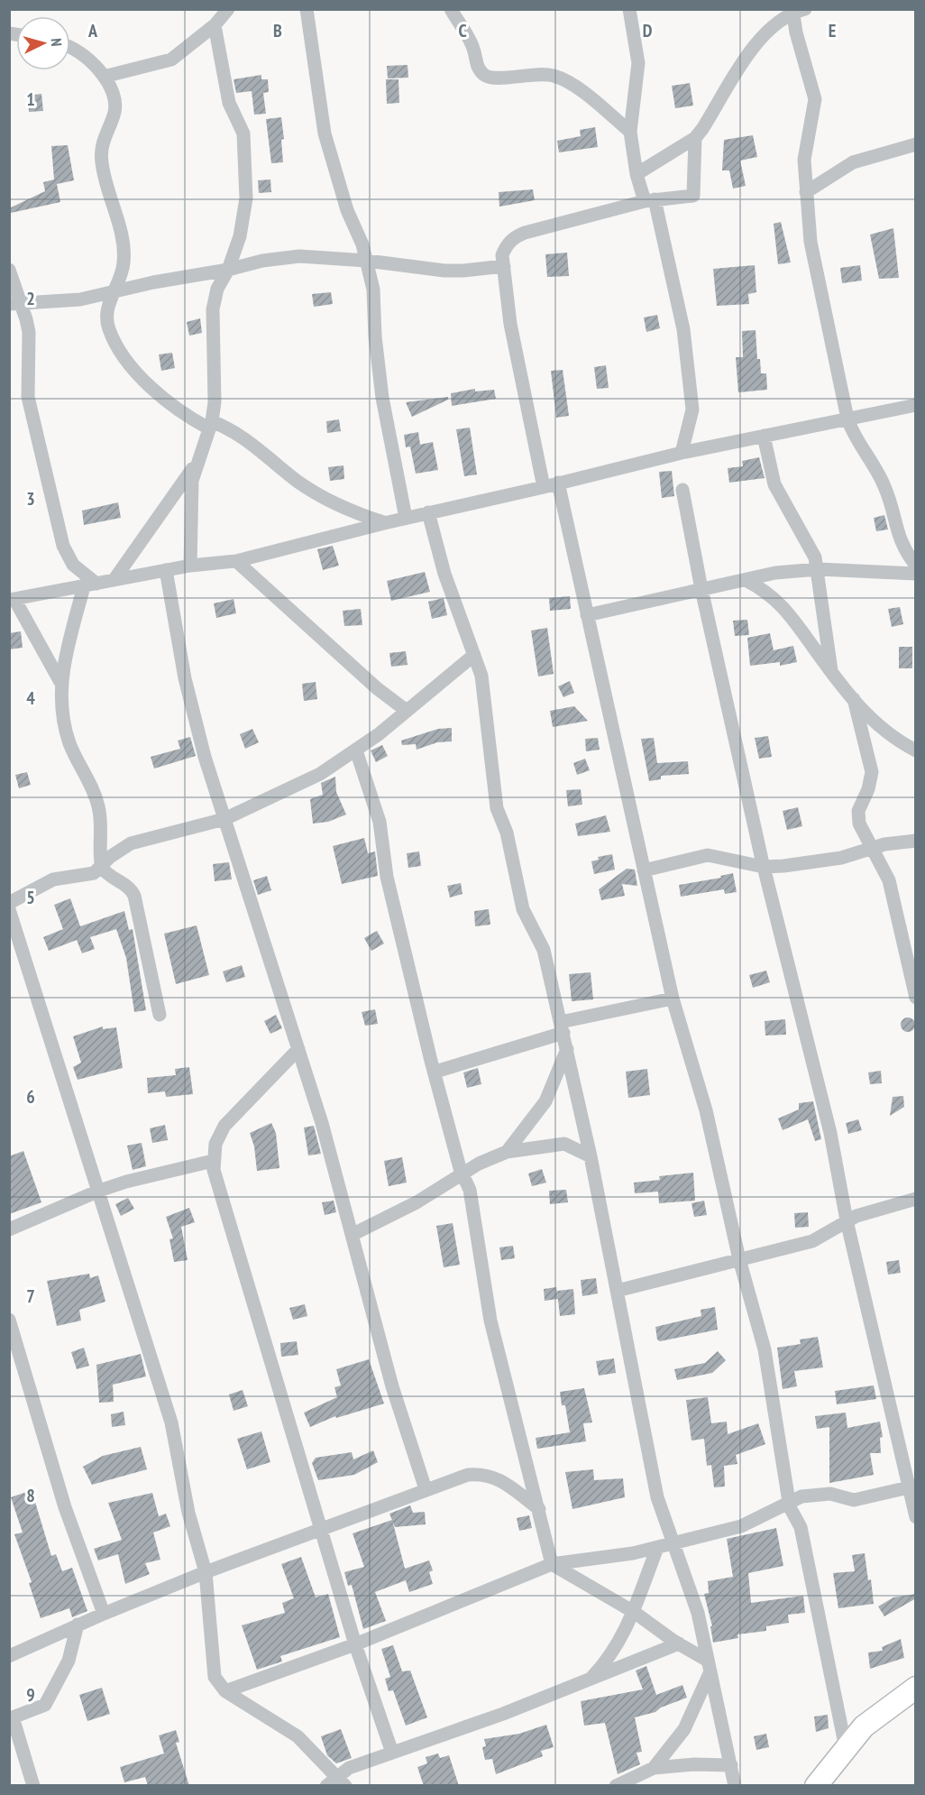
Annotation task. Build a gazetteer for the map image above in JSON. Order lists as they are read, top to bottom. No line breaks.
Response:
{"north":"right","grid":{"columns":["A","B","C","D","E"],"rows":["1","2","3","4","5","6","7","8","9"]}}
